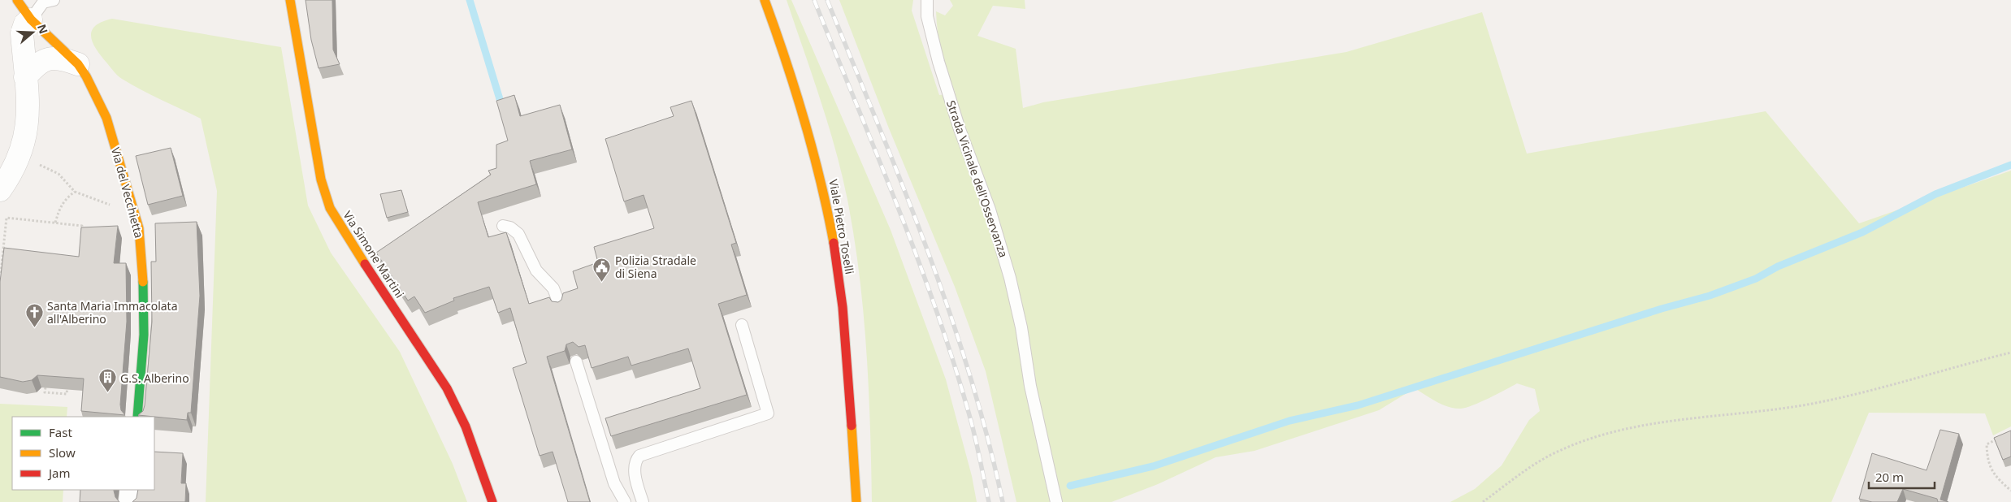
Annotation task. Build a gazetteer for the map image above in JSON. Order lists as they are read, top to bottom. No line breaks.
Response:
{"streets":{"street":["Via del Vecchietta","Viale Pietro Toselli","Via Simone Martini"],"lane":["Strada Vicinale dell'Osservanza"]},"places":{"public building":["Polizia Stradale di Siena"],"church":["Santa Maria Immacolata all'Alberino"],"building":["G.S. Alberino"]},"legend":["Fast","Slow","Jam"],"scale_bar":"20 m","north":"right"}
